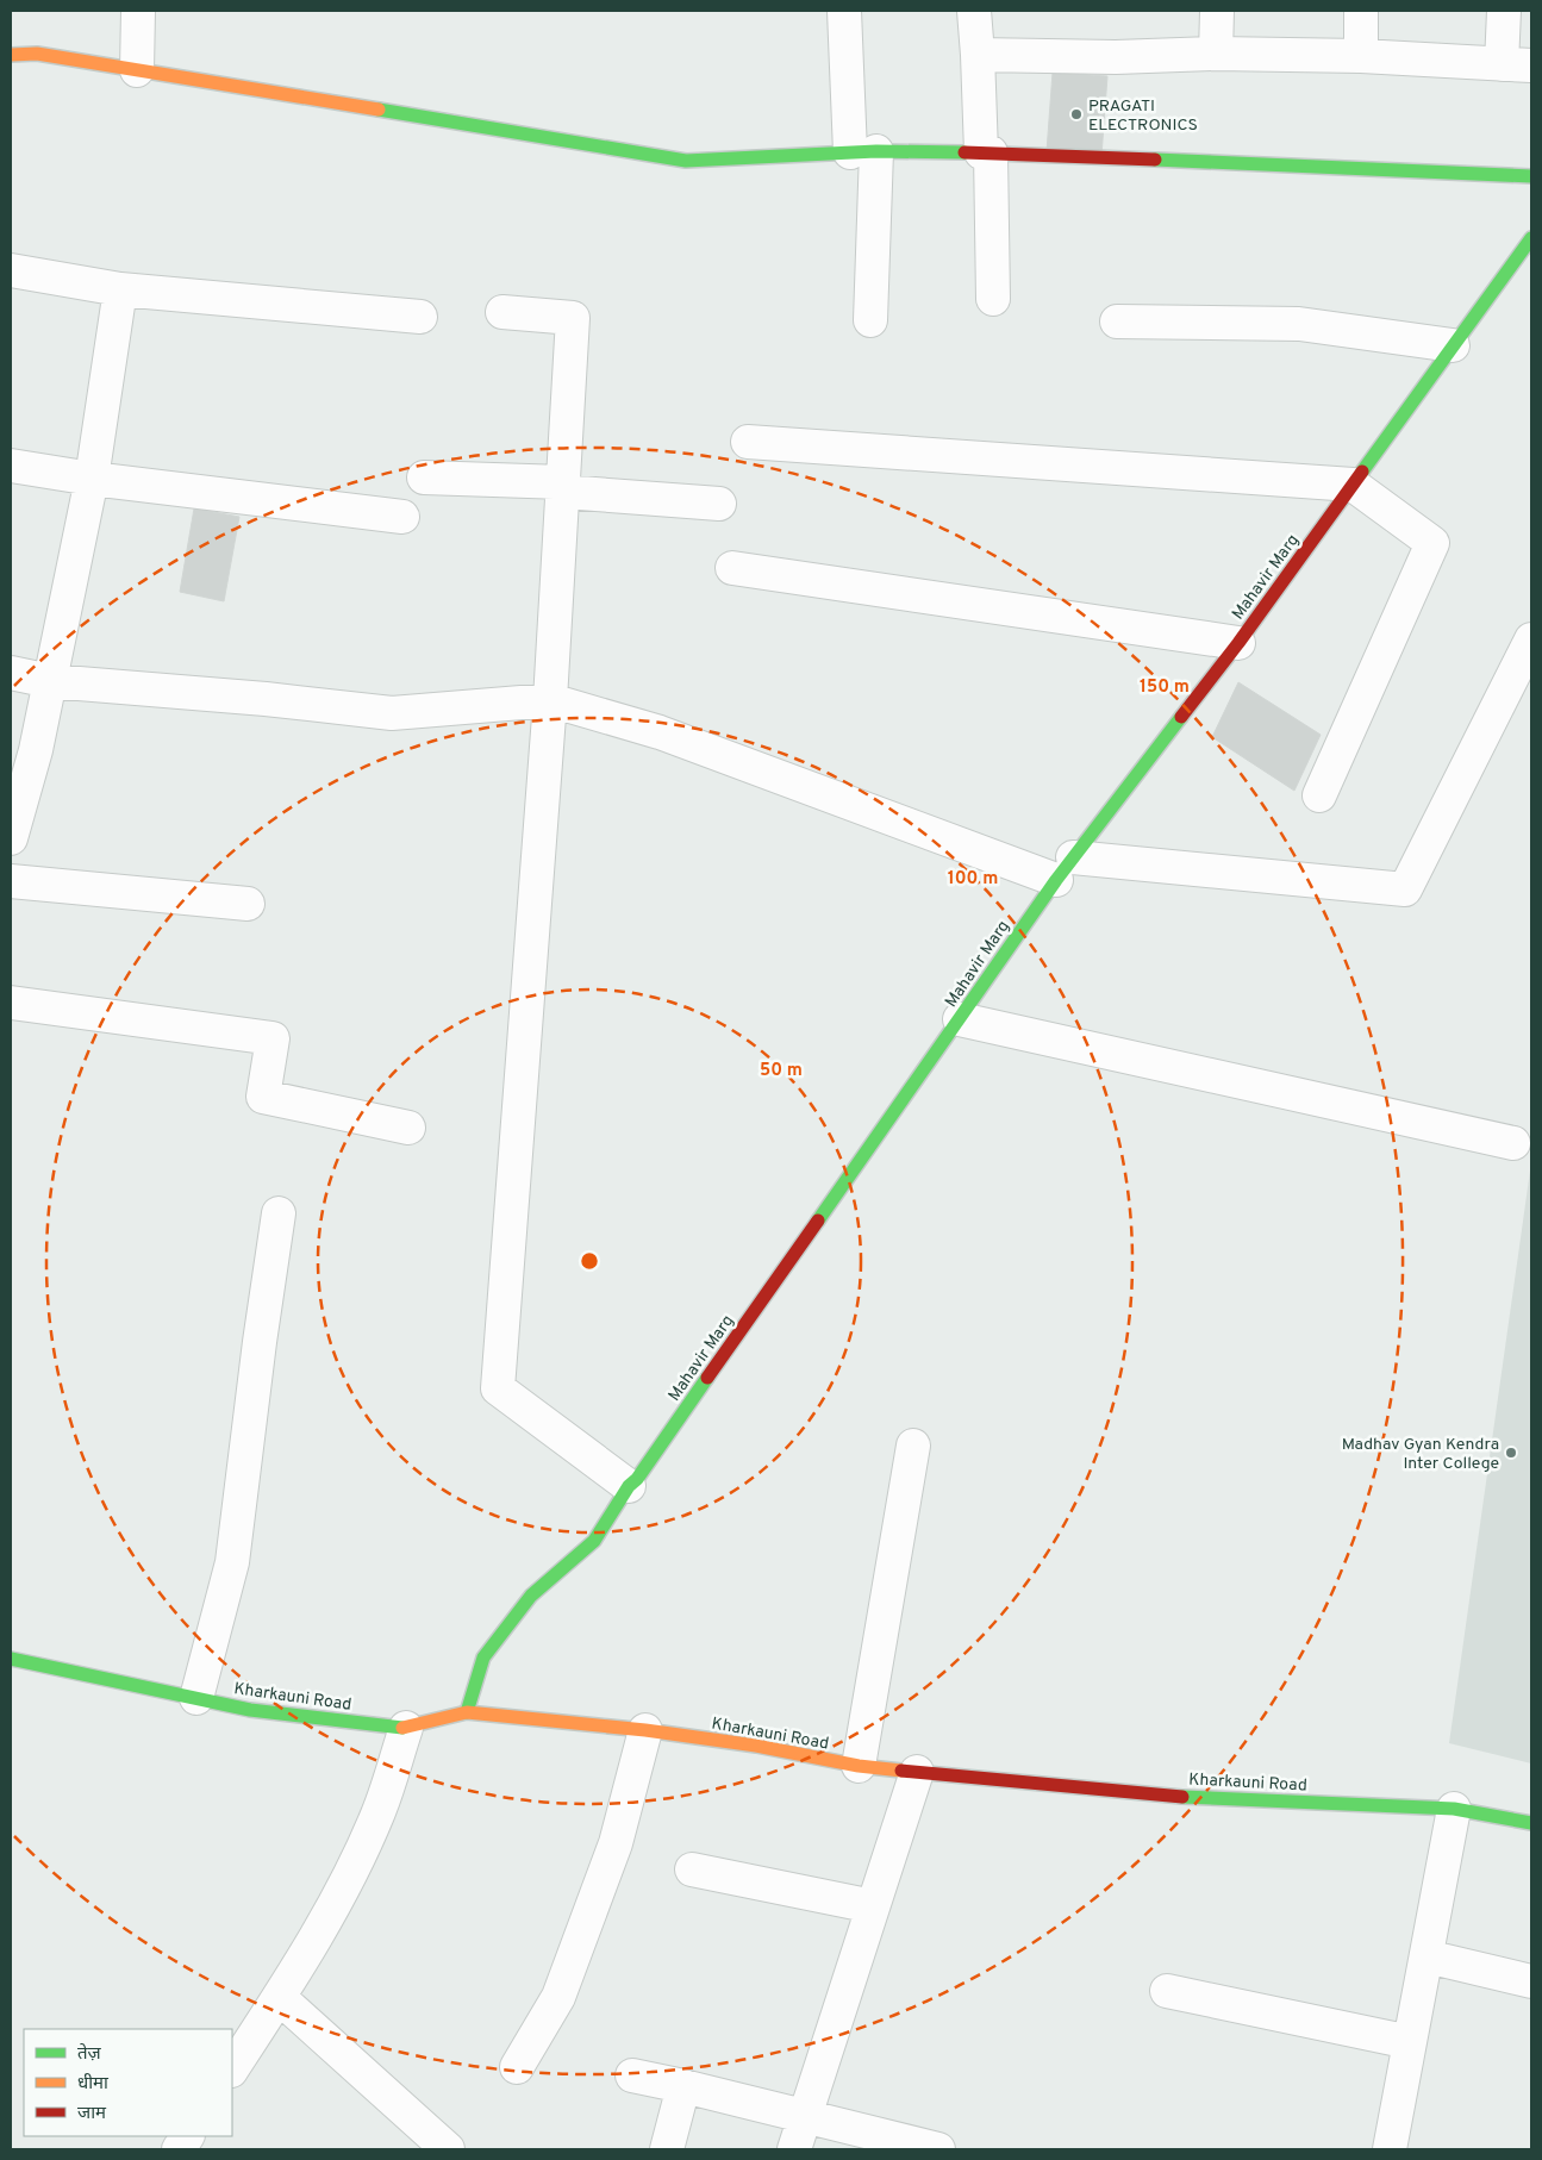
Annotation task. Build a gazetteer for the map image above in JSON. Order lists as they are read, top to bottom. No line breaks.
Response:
{"streets":{"street":["Mahavir Marg","Kharkauni Road"]},"crossings":[["Mahavir Marg","Kharkauni Road"]],"places":["PRAGATI ELECTRONICS","Madhav Gyan Kendra Inter College"],"legend":["तेज़","धीमा","जाम"],"rings":["150 m","100 m","50 m"]}
